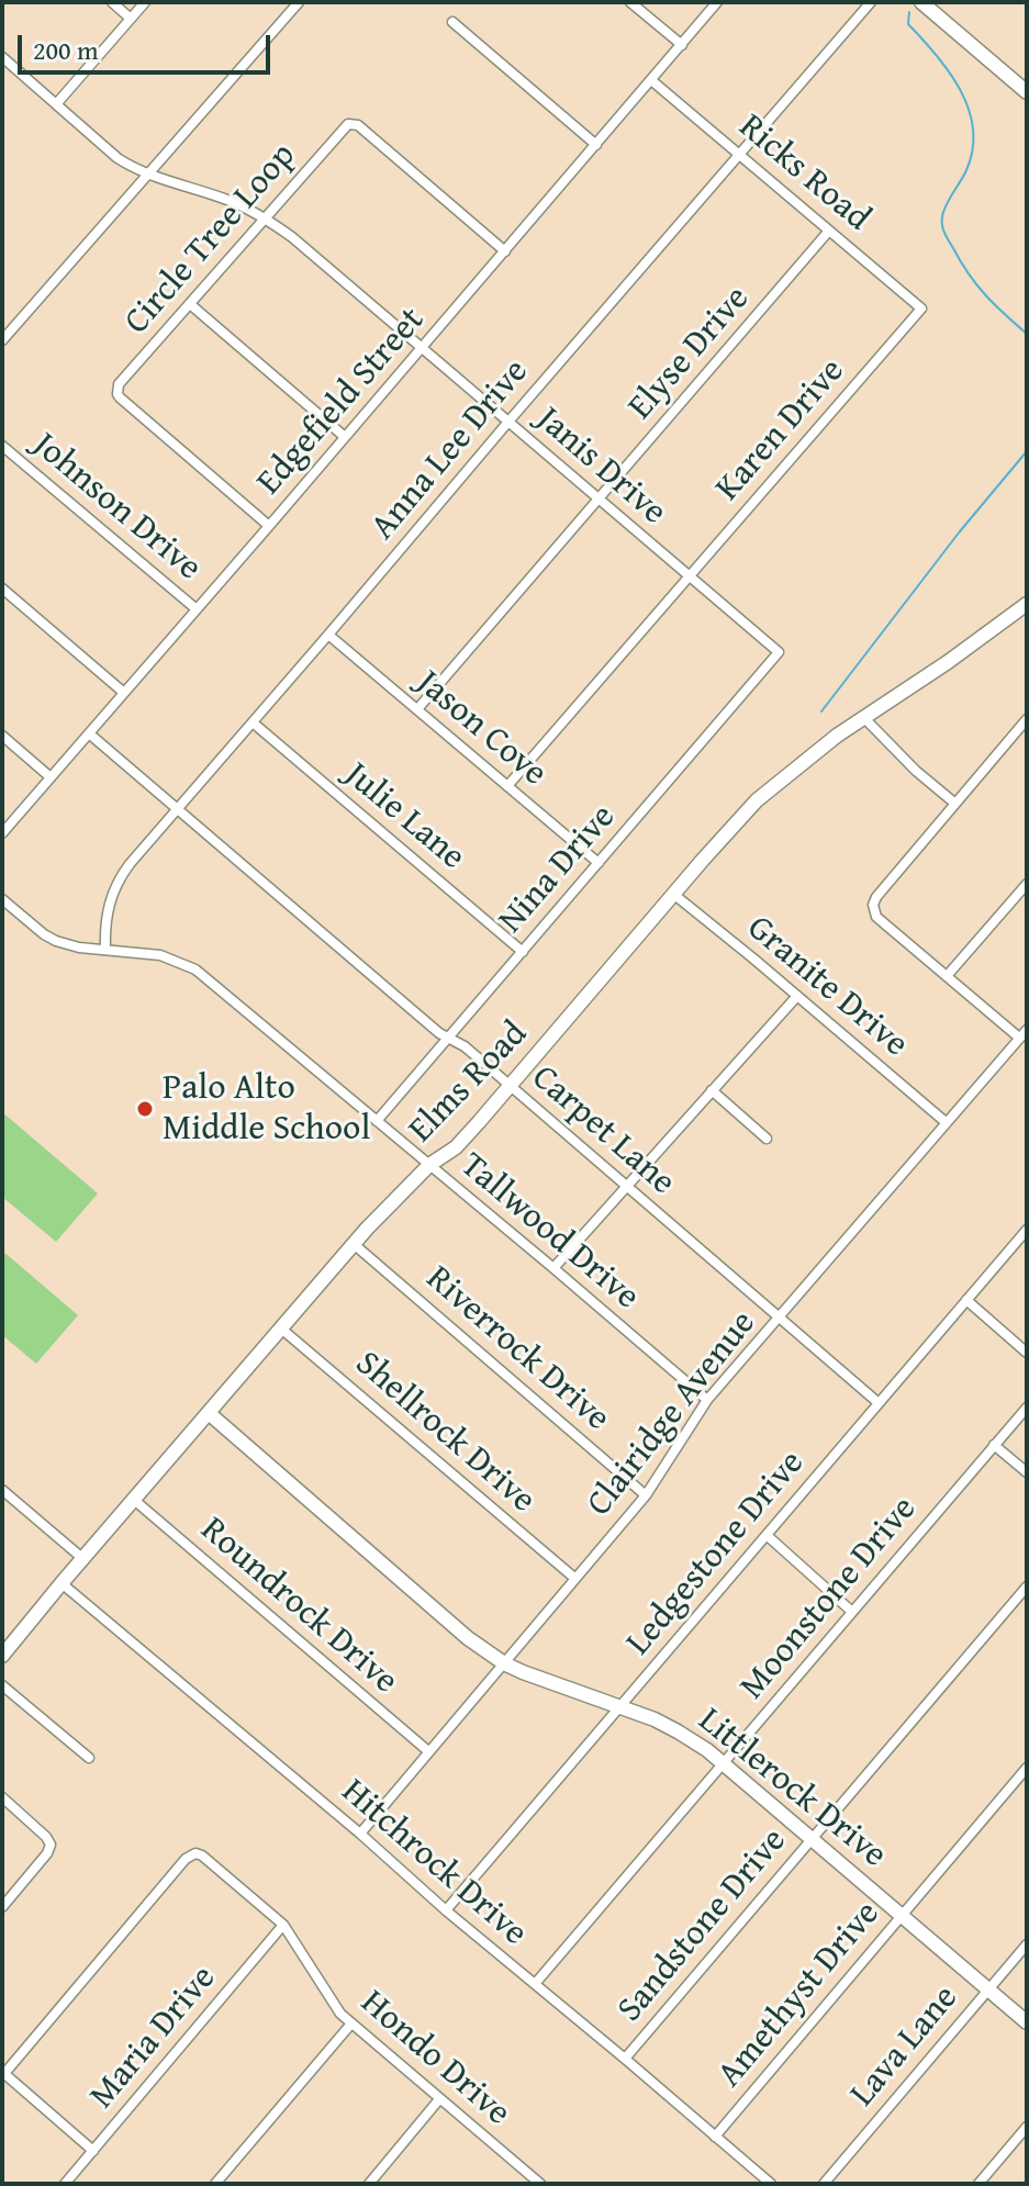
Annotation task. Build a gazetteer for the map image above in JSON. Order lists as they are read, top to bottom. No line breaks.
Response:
{"streets":{"main road":["Elms Road","Littlerock Drive"],"street":["Ricks Road","Circle Tree Loop","Elyse Drive","Edgefield Street","Karen Drive","Anna Lee Drive","Janis Drive","Johnson Drive","Jason Cove","Julie Lane","Nina Drive","Granite Drive","Carpet Lane","Tallwood Drive","Riverrock Drive","Clairidge Avenue","Shellrock Drive","Ledgestone Drive","Moonstone Drive","Roundrock Drive","Hitchrock Drive","Sandstone Drive","Amethyst Drive","Maria Drive","Lava Lane","Hondo Drive"]},"crossings":[["Ricks Road","Elyse Drive"],["Ricks Road","Edgefield Street"],["Ricks Road","Karen Drive"],["Ricks Road","Anna Lee Drive"],["Circle Tree Loop","Edgefield Street"],["Circle Tree Loop","Janis Drive"],["Elyse Drive","Janis Drive"],["Elyse Drive","Jason Cove"],["Edgefield Street","Janis Drive"],["Edgefield Street","Johnson Drive"],["Edgefield Street","Carpet Lane"],["Karen Drive","Janis Drive"],["Karen Drive","Jason Cove"],["Anna Lee Drive","Janis Drive"],["Anna Lee Drive","Jason Cove"],["Anna Lee Drive","Julie Lane"],["Anna Lee Drive","Carpet Lane"],["Anna Lee Drive","Tallwood Drive"],["Janis Drive","Nina Drive"],["Jason Cove","Nina Drive"],["Julie Lane","Nina Drive"],["Nina Drive","Carpet Lane"],["Nina Drive","Tallwood Drive"],["Granite Drive","Elms Road"],["Granite Drive","Clairidge Avenue"],["Elms Road","Carpet Lane"],["Elms Road","Tallwood Drive"],["Elms Road","Riverrock Drive"],["Elms Road","Shellrock Drive"],["Elms Road","Roundrock Drive"],["Elms Road","Littlerock Drive"],["Elms Road","Hitchrock Drive"],["Carpet Lane","Clairidge Avenue"],["Carpet Lane","Ledgestone Drive"],["Tallwood Drive","Clairidge Avenue"],["Riverrock Drive","Clairidge Avenue"],["Clairidge Avenue","Shellrock Drive"],["Clairidge Avenue","Roundrock Drive"],["Clairidge Avenue","Littlerock Drive"],["Ledgestone Drive","Littlerock Drive"],["Ledgestone Drive","Hitchrock Drive"],["Moonstone Drive","Littlerock Drive"],["Moonstone Drive","Hitchrock Drive"],["Littlerock Drive","Sandstone Drive"],["Littlerock Drive","Amethyst Drive"],["Littlerock Drive","Lava Lane"],["Hitchrock Drive","Sandstone Drive"],["Hitchrock Drive","Amethyst Drive"],["Maria Drive","Hondo Drive"]],"places":["Palo Alto Middle School"],"scale_bar":"200 m"}
